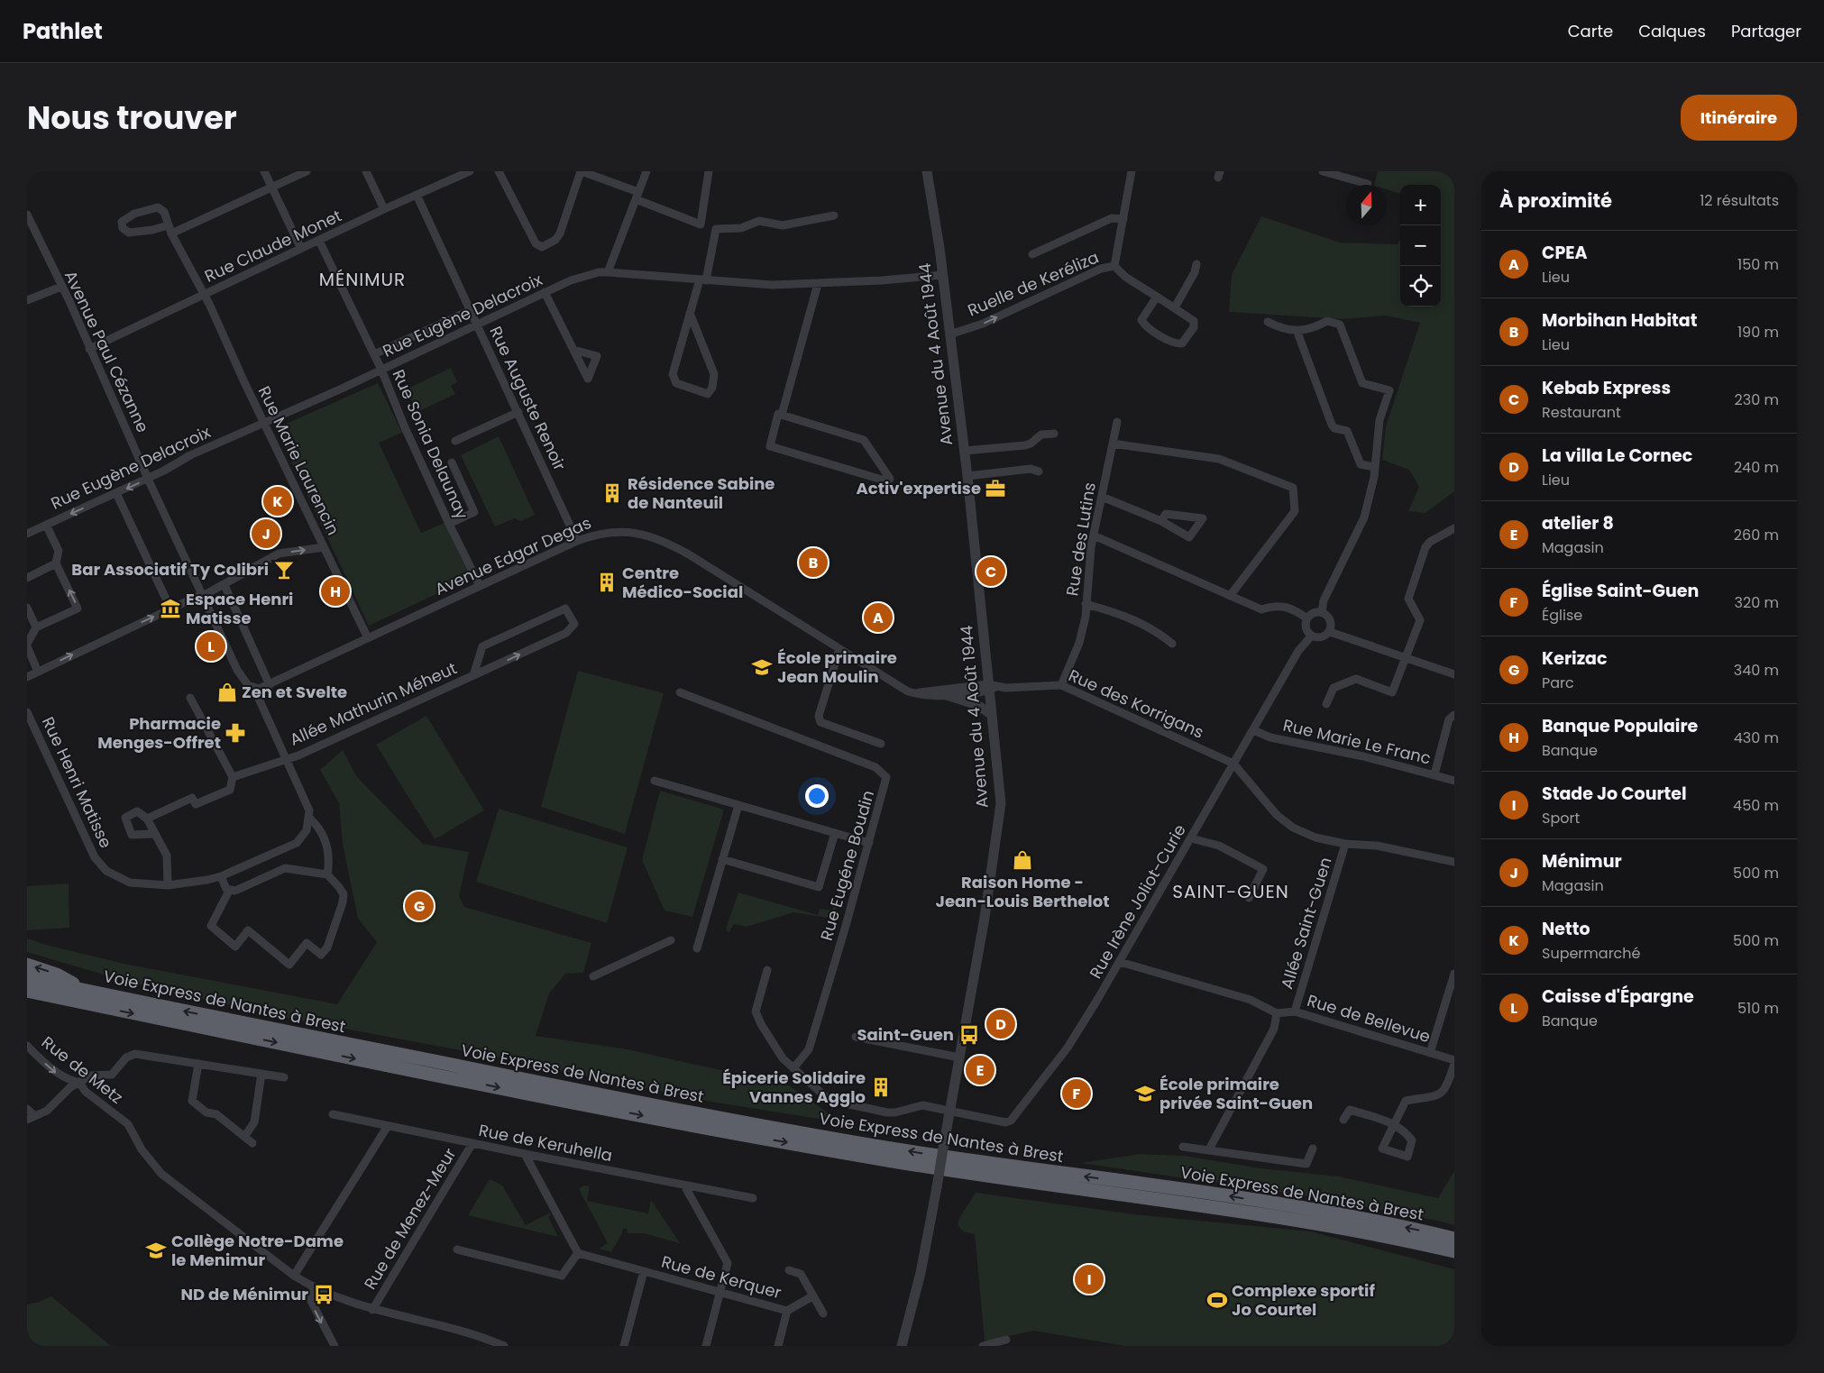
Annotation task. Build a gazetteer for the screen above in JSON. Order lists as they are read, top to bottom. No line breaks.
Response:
{"streets":{"highway":["Voie Express de Nantes à Brest"],"street":["Rue Claude Monet","Ruelle de Keréliza","Rue Eugène Delacroix","Avenue Paul Cézanne","Avenue du 4 Août 1944","Rue Auguste Renoir","Rue Sonia Delaunay","Rue Marie Laurencin","Rue des Lutins","Avenue Edgar Degas","Allée Mathurin Méheut","Rue des Korrigans","Rue Marie Le Franc","Rue Henri Matisse","Rue Eugéne Boudin","Rue Irène Joliot-Curie","Allée Saint-Guen","Rue de Bellevue","Rue de Metz","Rue de Keruhella","Rue de Menez-Meur","Rue de Kerquer"]},"crossings":[["Rue Claude Monet","Avenue Paul Cézanne"],["Rue Claude Monet","Rue Auguste Renoir"],["Rue Claude Monet","Rue Sonia Delaunay"],["Rue Claude Monet","Rue Marie Laurencin"],["Ruelle de Keréliza","Avenue du 4 Août 1944"],["Rue Eugène Delacroix","Avenue Paul Cézanne"],["Rue Eugène Delacroix","Avenue du 4 Août 1944"],["Rue Eugène Delacroix","Rue Auguste Renoir"],["Rue Eugène Delacroix","Rue Sonia Delaunay"],["Rue Eugène Delacroix","Rue Marie Laurencin"],["Avenue Paul Cézanne","Avenue Edgar Degas"],["Avenue du 4 Août 1944","Avenue Edgar Degas"],["Avenue du 4 Août 1944","Rue des Korrigans"],["Avenue du 4 Août 1944","Rue Irène Joliot-Curie"],["Rue Auguste Renoir","Avenue Edgar Degas"],["Rue Sonia Delaunay","Avenue Edgar Degas"],["Rue Marie Laurencin","Avenue Edgar Degas"],["Rue des Lutins","Rue des Korrigans"],["Avenue Edgar Degas","Rue des Korrigans"],["Rue des Korrigans","Rue Irène Joliot-Curie"],["Rue Marie Le Franc","Rue Irène Joliot-Curie"],["Allée Saint-Guen","Rue de Bellevue"],["Rue de Metz","Rue de Menez-Meur"],["Rue de Keruhella","Rue de Menez-Meur"]],"districts":["MÉNIMUR","SAINT-GUEN"],"places":{"office":["Activ'expertise"],"building":["Résidence Sabine de Nanteuil","Centre Médico-Social","Épicerie Solidaire Vannes Agglo"],"bar":["Bar Associatif Ty Colibri"],"museum":["Espace Henri Matisse"],"school or university":["École primaire Jean Moulin","École primaire privée Saint-Guen","Collège Notre-Dame le Menimur"],"shop":["Zen et Svelte","Raison Home - Jean-Louis Berthelot"],"pharmacy":["Pharmacie Menges-Offret"],"bus stop":["Saint-Guen","ND de Ménimur"],"sports":["Complexe sportif Jo Courtel"]},"north":"top","page":{"header":"Pathlet","nav":["Carte","Calques","Partager"],"title":"Nous trouver","buttons":"Itinéraire","heading":["À proximité","12 résultats"],"map_buttons":["+","−"],"list":[{"mark":"A","name":"CPEA","note":"Lieu","value":"150 m"},{"mark":"B","name":"Morbihan Habitat","note":"Lieu","value":"190 m"},{"mark":"C","name":"Kebab Express","note":"Restaurant","value":"230 m"},{"mark":"D","name":"La villa Le Cornec","note":"Lieu","value":"240 m"},{"mark":"E","name":"atelier 8","note":"Magasin","value":"260 m"},{"mark":"F","name":"Église Saint-Guen","note":"Église","value":"320 m"},{"mark":"G","name":"Kerizac","note":"Parc","value":"340 m"},{"mark":"H","name":"Banque Populaire","note":"Banque","value":"430 m"},{"mark":"I","name":"Stade Jo Courtel","note":"Sport","value":"450 m"},{"mark":"J","name":"Ménimur","note":"Magasin","value":"500 m"},{"mark":"K","name":"Netto","note":"Supermarché","value":"500 m"},{"mark":"L","name":"Caisse d'Épargne","note":"Banque","value":"510 m"}],"pins":["K","J","B","C","H","A","L","G","D","E","F","I"]}}
